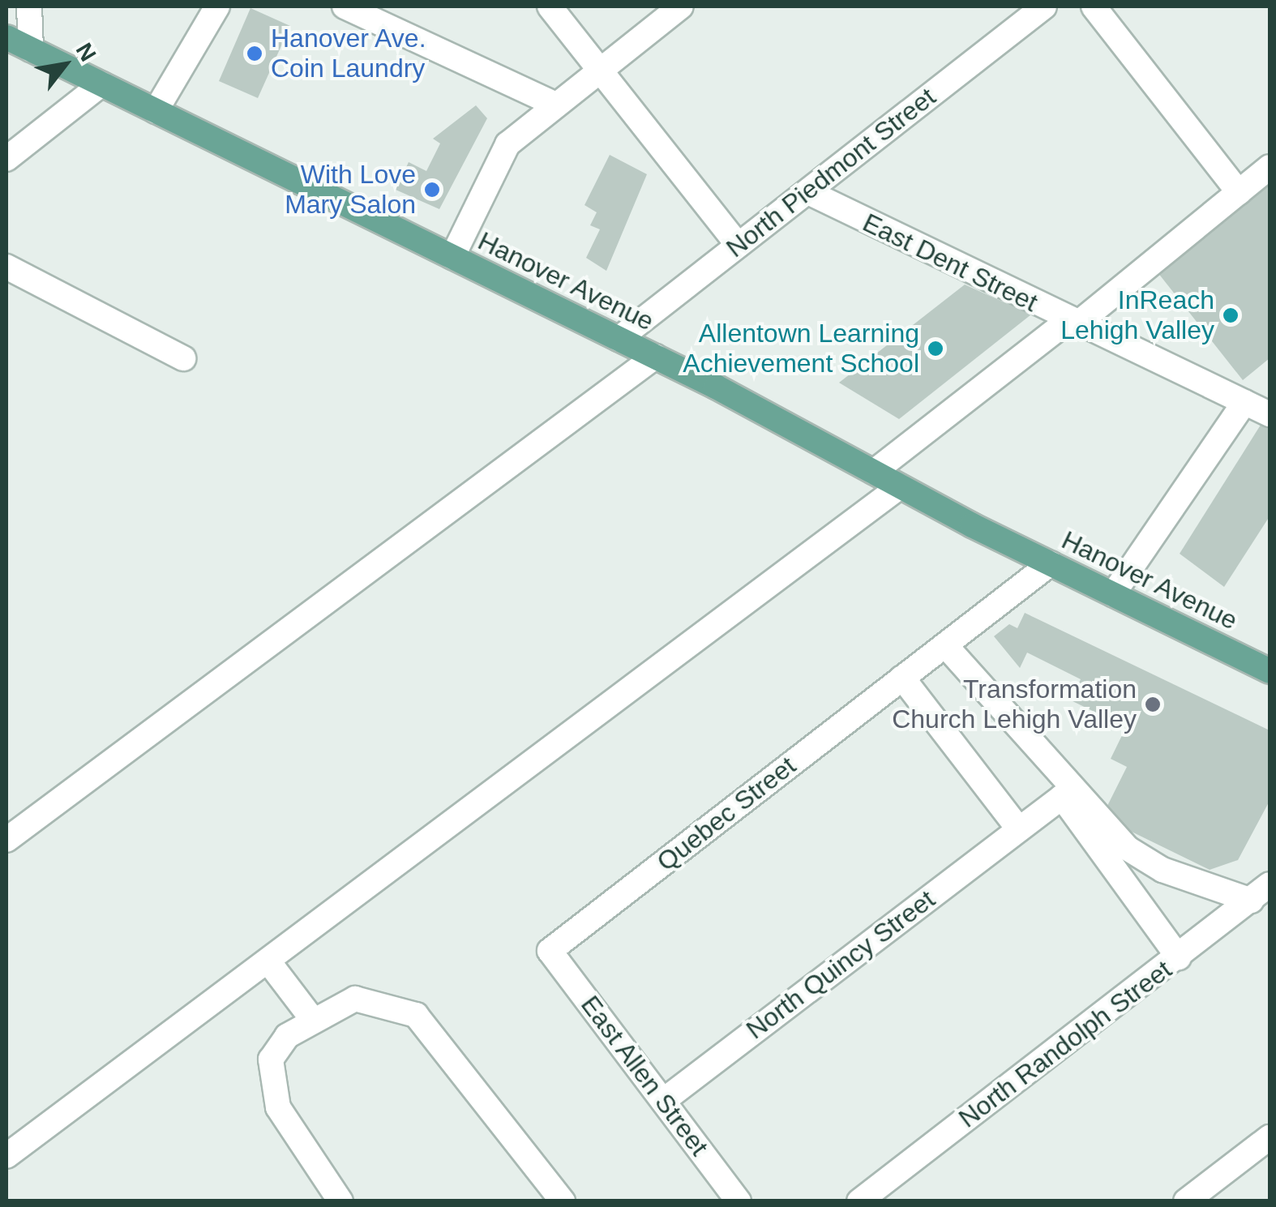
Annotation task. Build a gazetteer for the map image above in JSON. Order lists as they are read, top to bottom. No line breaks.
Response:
{"streets":{"main road":["Hanover Avenue"],"street":["North Piedmont Street","East Dent Street","Quebec Street","North Quincy Street","North Randolph Street","East Allen Street"]},"crossings":[["North Piedmont Street","East Dent Street"],["North Piedmont Street","Hanover Avenue"],["Hanover Avenue","Quebec Street"],["Quebec Street","East Allen Street"],["North Quincy Street","North Randolph Street"],["North Quincy Street","East Allen Street"]],"places":["Hanover Ave. Coin Laundry","With Love Mary Salon","InReach Lehigh Valley","Allentown Learning Achievement School","Transformation Church Lehigh Valley"],"north":"top right"}
